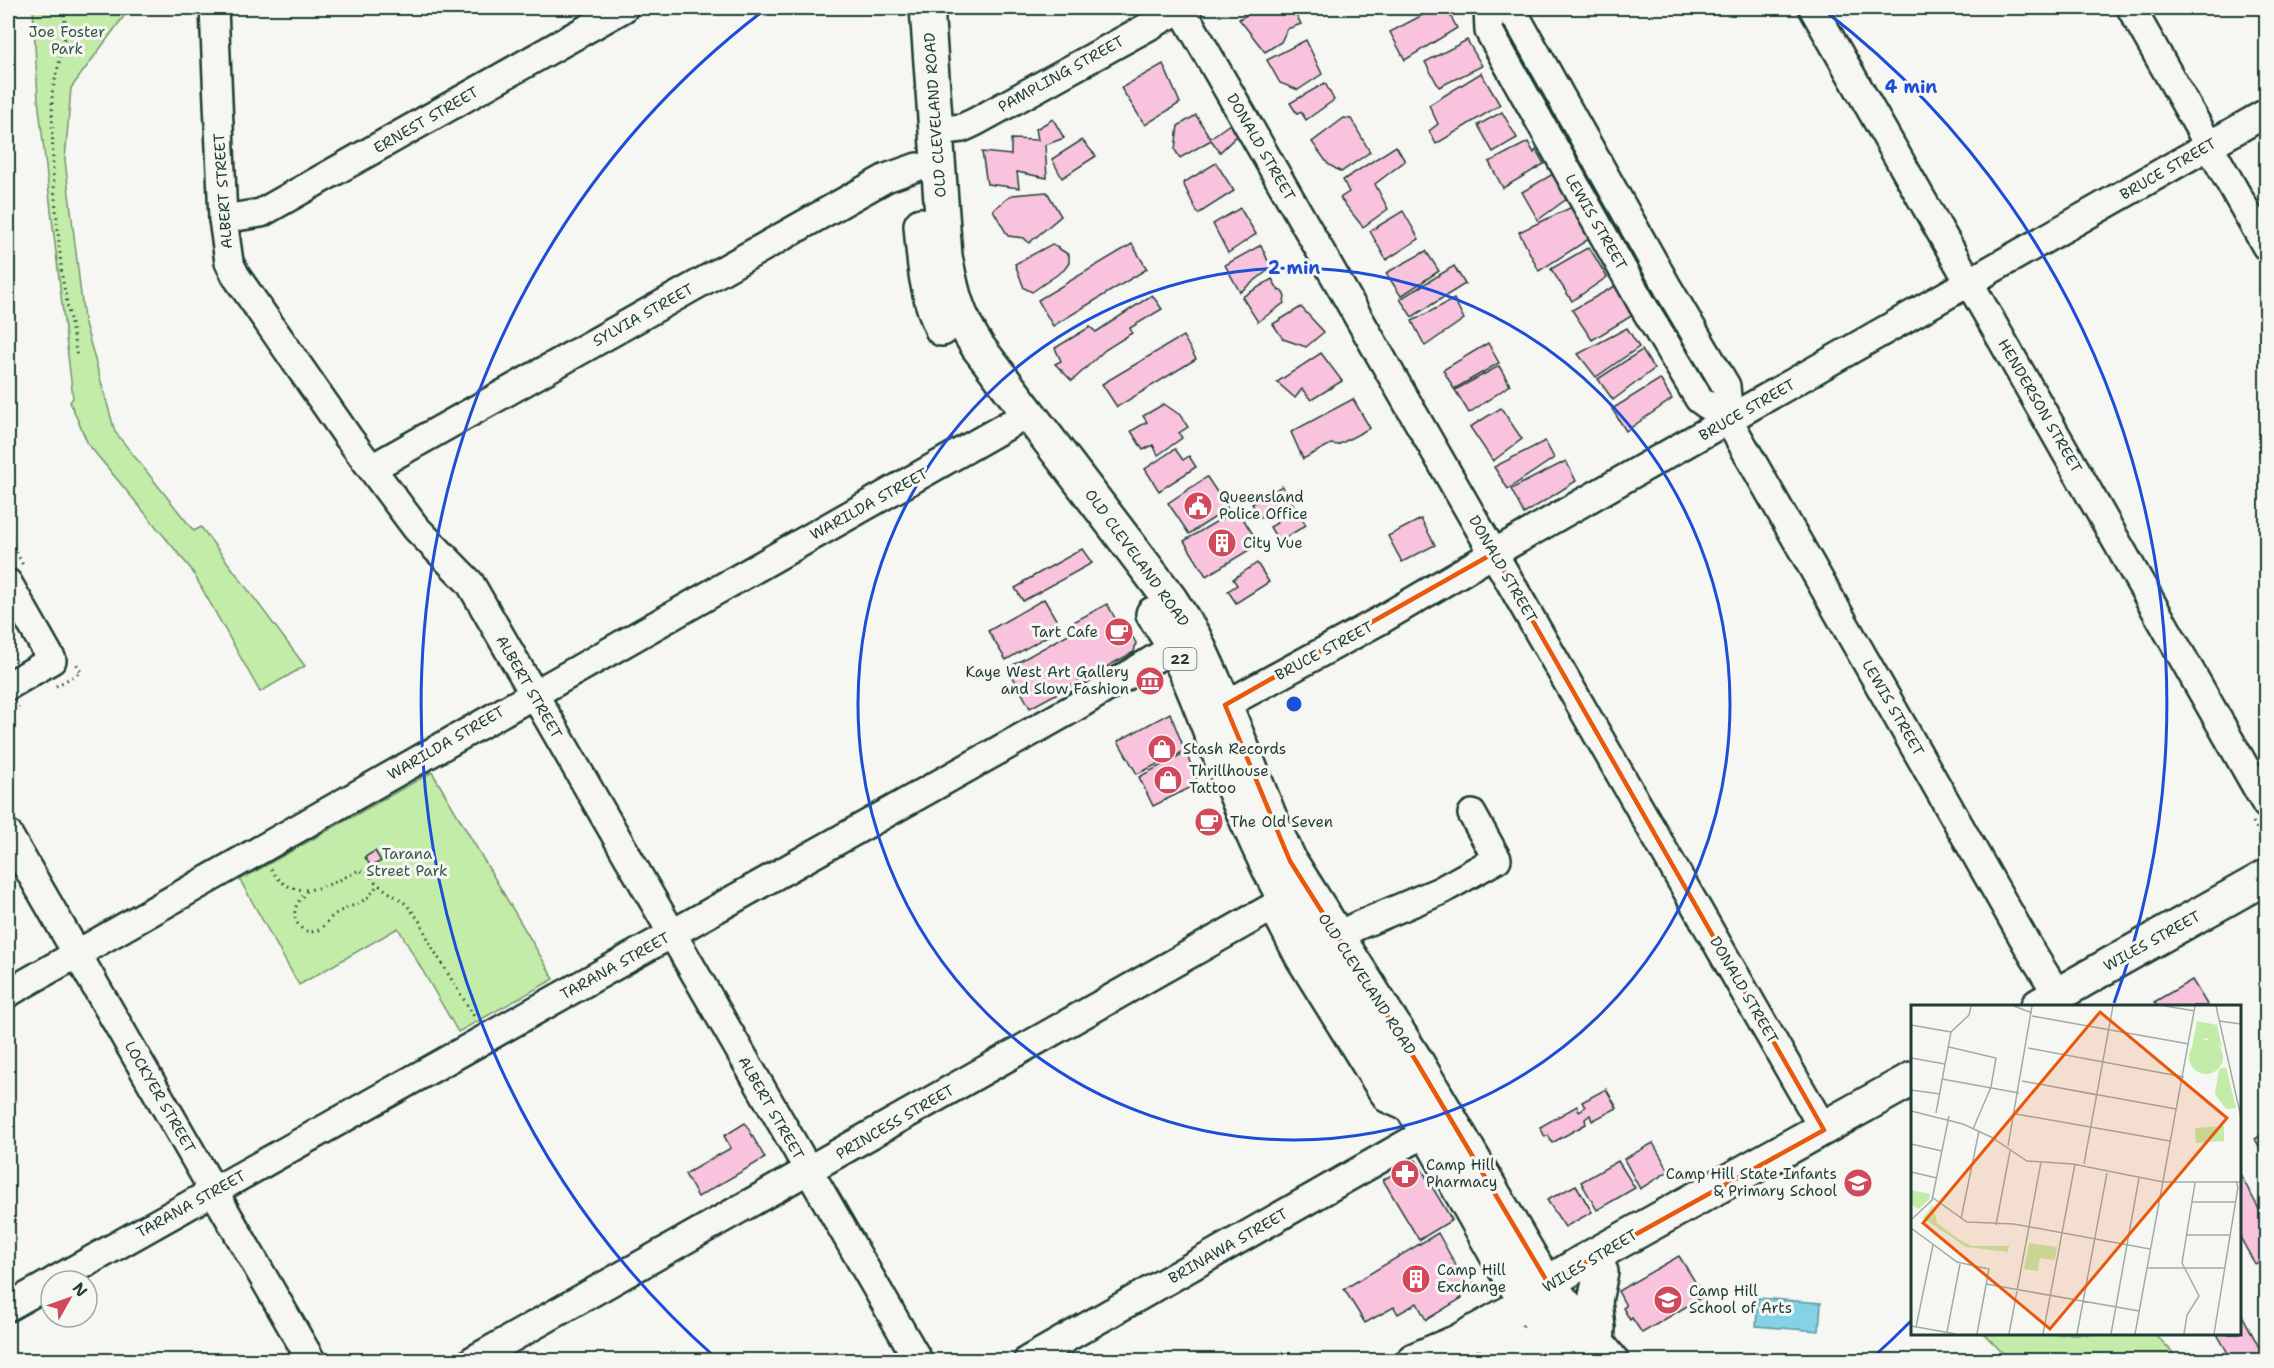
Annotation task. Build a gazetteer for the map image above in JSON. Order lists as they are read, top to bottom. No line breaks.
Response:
{"streets":{"main road":["OLD CLEVELAND ROAD","22","WILES STREET"],"street":["PAMPLING STREET","ERNEST STREET","DONALD STREET","BRUCE STREET","ALBERT STREET","LEWIS STREET","SYLVIA STREET","HENDERSON STREET","WARILDA STREET","TARANA STREET","LOCKYER STREET","PRINCESS STREET","BRINAWA STREET"]},"crossings":[["PAMPLING STREET","OLD CLEVELAND ROAD"],["PAMPLING STREET","DONALD STREET"],["OLD CLEVELAND ROAD","BRUCE STREET"],["OLD CLEVELAND ROAD","SYLVIA STREET"],["OLD CLEVELAND ROAD","WARILDA STREET"],["OLD CLEVELAND ROAD","WILES STREET"],["OLD CLEVELAND ROAD","TARANA STREET"],["OLD CLEVELAND ROAD","PRINCESS STREET"],["OLD CLEVELAND ROAD","BRINAWA STREET"],["ERNEST STREET","ALBERT STREET"],["DONALD STREET","BRUCE STREET"],["DONALD STREET","WILES STREET"],["BRUCE STREET","LEWIS STREET"],["BRUCE STREET","HENDERSON STREET"],["ALBERT STREET","SYLVIA STREET"],["ALBERT STREET","WARILDA STREET"],["ALBERT STREET","TARANA STREET"],["ALBERT STREET","PRINCESS STREET"],["LEWIS STREET","WILES STREET"],["WARILDA STREET","LOCKYER STREET"],["TARANA STREET","LOCKYER STREET"]],"parks":["Joe Foster Park","Tarana Street Park"],"places":{"public building":["Queensland Police Office"],"building":["City Vue","Camp Hill Exchange"],"cafe":["Tart Cafe","The Old Seven"],"museum":["Kaye West Art Gallery and Slow Fashion"],"shop":["Stash Records","Thrillhouse Tattoo"],"pharmacy":["Camp Hill Pharmacy"],"school or university":["Camp Hill State Infants & Primary School","Camp Hill School of Arts"]},"north":"top right","rings":["4 min","2 min"]}
